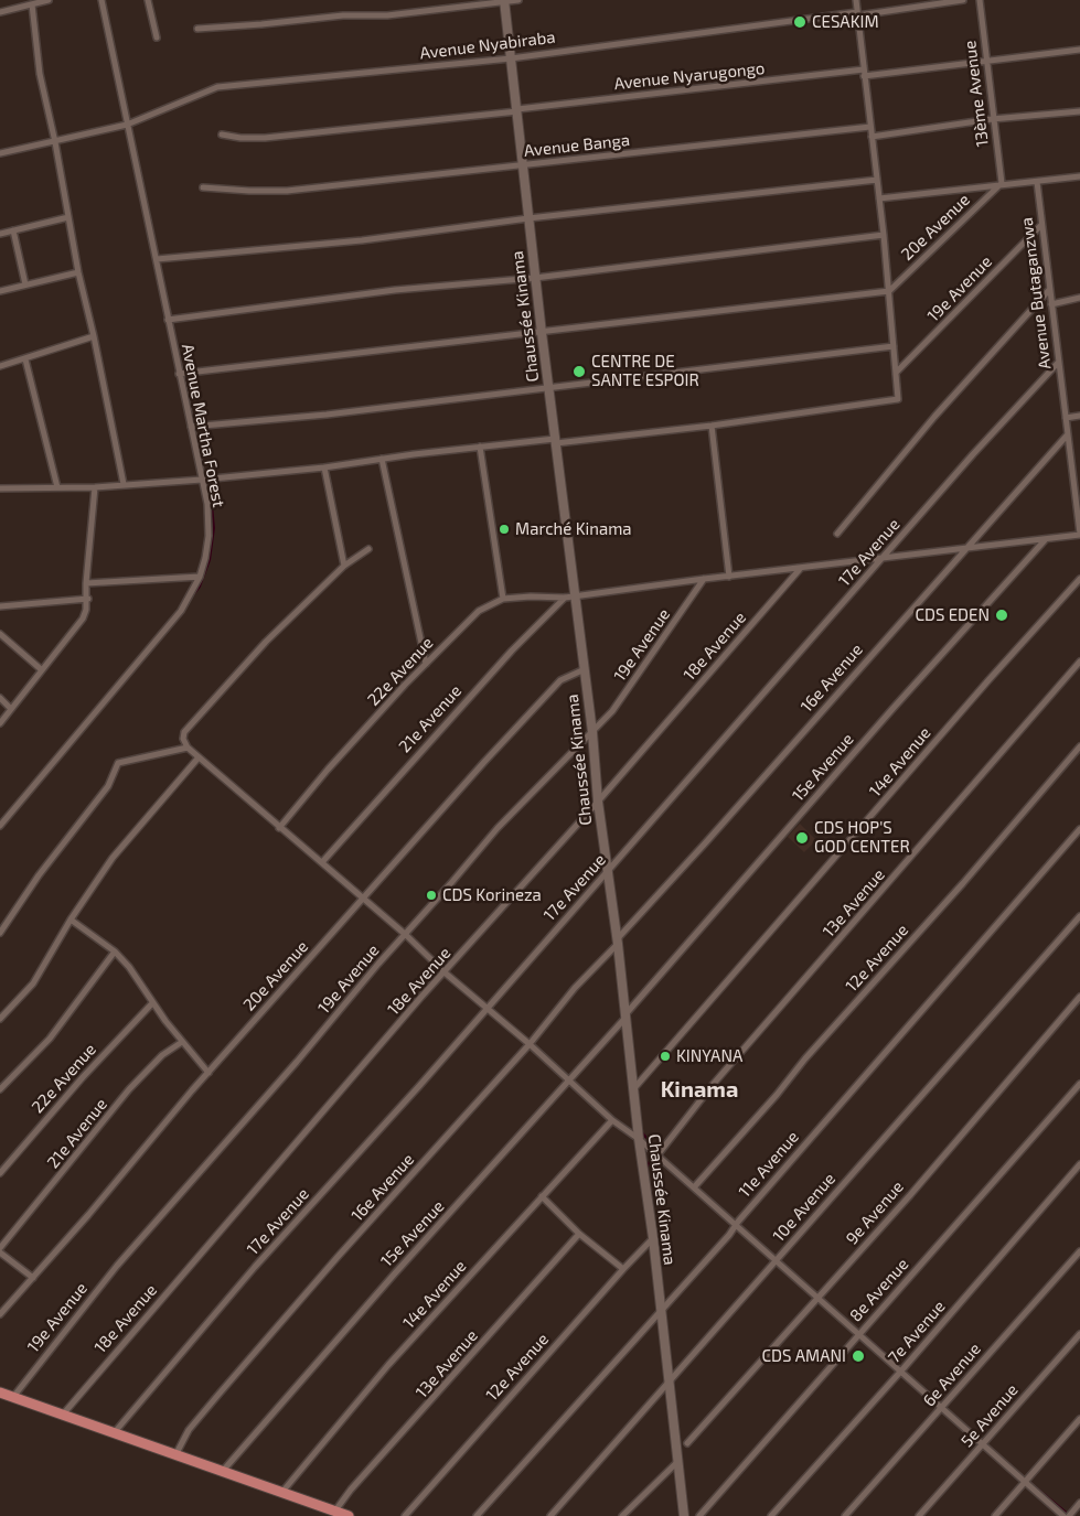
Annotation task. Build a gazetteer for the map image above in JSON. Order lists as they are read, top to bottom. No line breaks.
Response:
{"streets":{"street":["Avenue Nyabiraba","Avenue Nyarugongo","13ème Avenue","Avenue Banga","20e Avenue","19e Avenue","Avenue Butaganzwa","Chaussée Kinama","Avenue Martha Forest","17e Avenue","18e Avenue","22e Avenue","16e Avenue","21e Avenue","14e Avenue","15e Avenue","13e Avenue","12e Avenue","11e Avenue","10e Avenue","9e Avenue","8e Avenue","7e Avenue","6e Avenue","5e Avenue"]},"crossings":[["Avenue Nyabiraba","Chaussée Kinama"],["Avenue Nyabiraba","Avenue Martha Forest"],["Avenue Nyarugongo","13ème Avenue"],["Avenue Nyarugongo","Chaussée Kinama"],["13ème Avenue","20e Avenue"],["Avenue Banga","Chaussée Kinama"],["20e Avenue","Chaussée Kinama"],["19e Avenue","Avenue Butaganzwa"],["19e Avenue","Chaussée Kinama"],["19e Avenue","22e Avenue"],["Avenue Butaganzwa","17e Avenue"],["Avenue Butaganzwa","22e Avenue"],["Avenue Butaganzwa","16e Avenue"],["Chaussée Kinama","17e Avenue"],["Chaussée Kinama","18e Avenue"],["Chaussée Kinama","22e Avenue"],["Chaussée Kinama","16e Avenue"],["Chaussée Kinama","14e Avenue"],["Chaussée Kinama","15e Avenue"],["Chaussée Kinama","12e Avenue"],["Chaussée Kinama","11e Avenue"],["Chaussée Kinama","10e Avenue"],["17e Avenue","22e Avenue"],["18e Avenue","22e Avenue"],["22e Avenue","16e Avenue"],["22e Avenue","21e Avenue"],["22e Avenue","15e Avenue"]],"districts":["Kinama"],"places":["CESAKIM","CENTRE DE SANTE ESPOIR","Marché Kinama","CDS EDEN","CDS HOP'S GOD CENTER","CDS Korineza","KINYANA","CDS AMANI"]}
